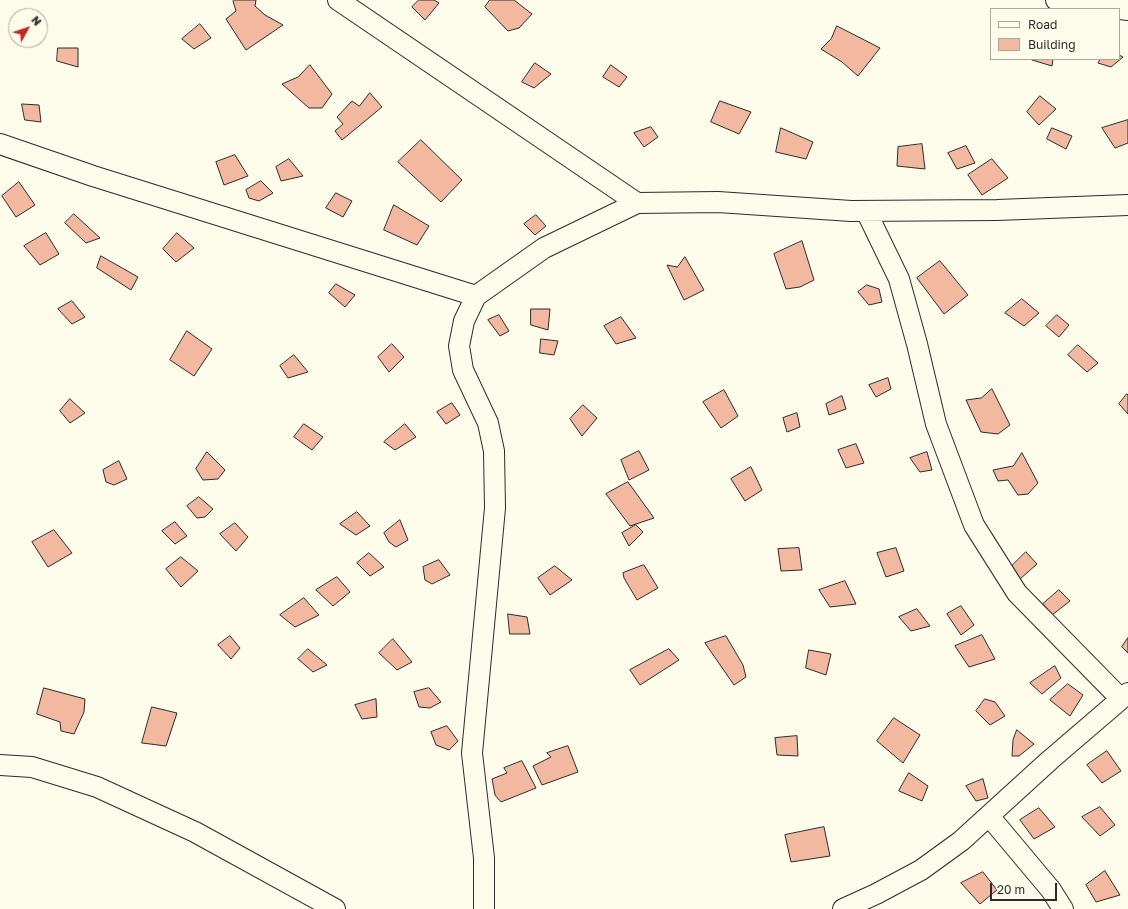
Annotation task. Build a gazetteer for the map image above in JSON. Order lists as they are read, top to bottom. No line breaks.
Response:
{"legend":["Road","Building"],"scale_bar":"20 m","north":"top right"}
